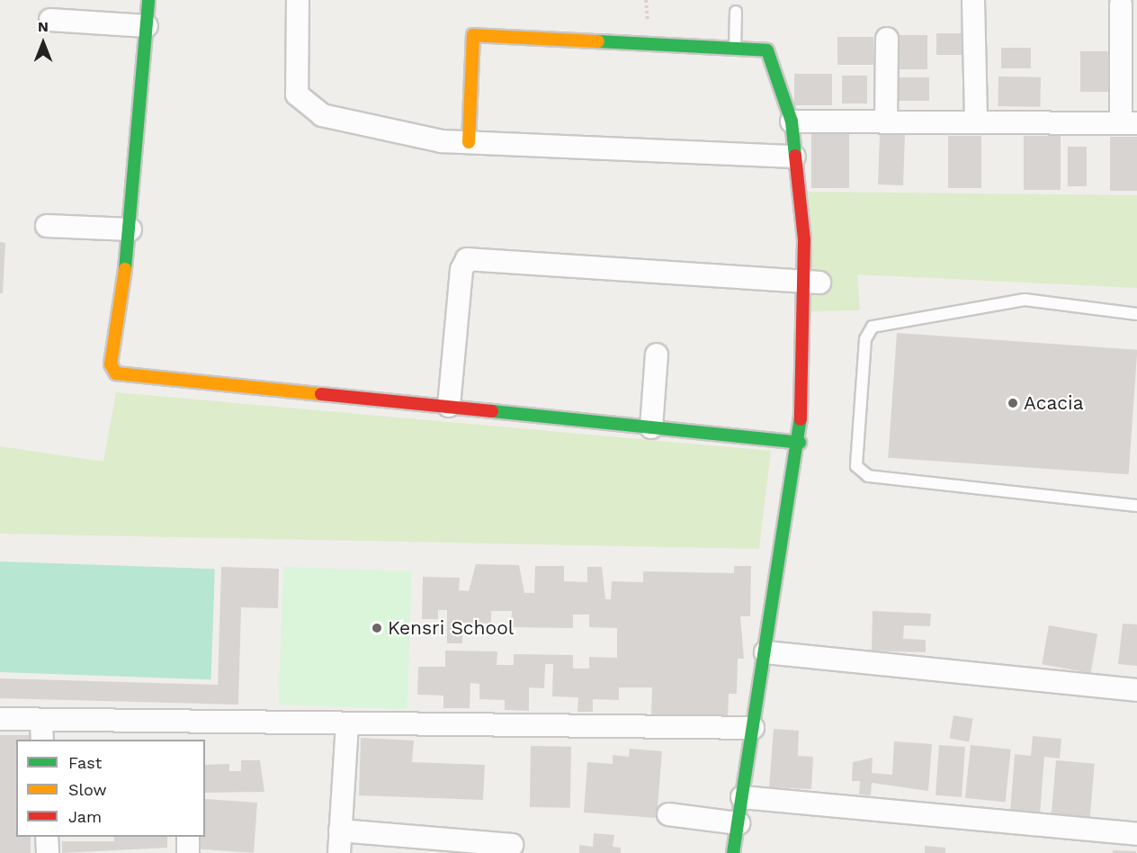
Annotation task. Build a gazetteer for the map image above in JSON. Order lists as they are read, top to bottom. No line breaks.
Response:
{"places":["Acacia","Kensri School"],"legend":["Fast","Slow","Jam"],"north":"top"}
